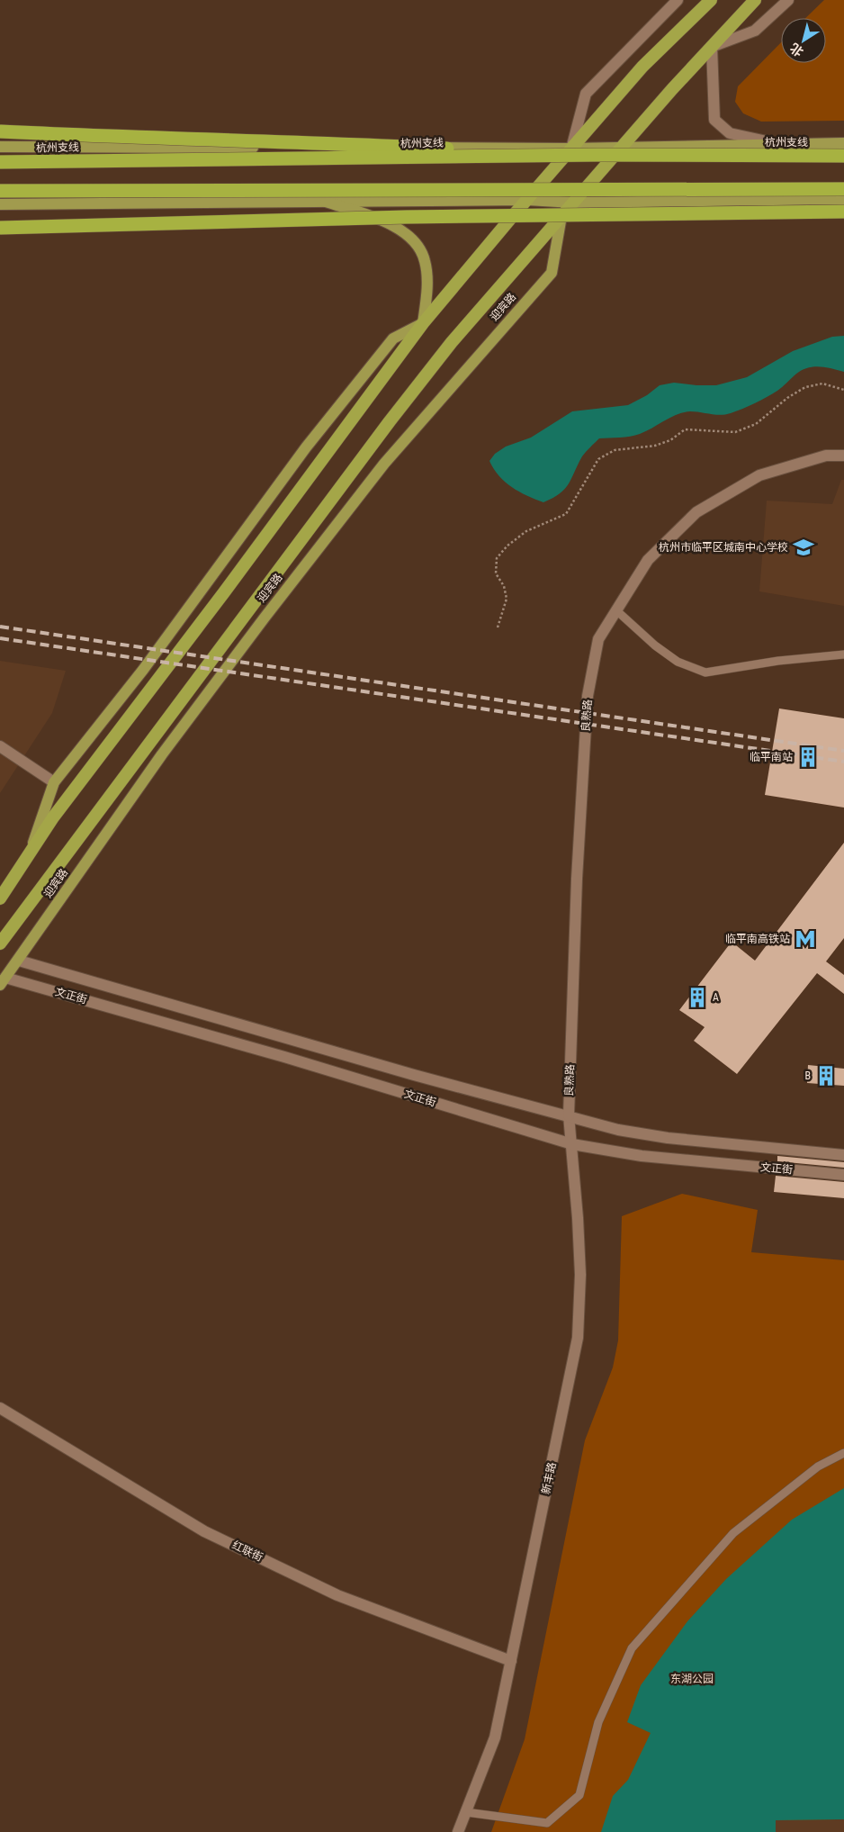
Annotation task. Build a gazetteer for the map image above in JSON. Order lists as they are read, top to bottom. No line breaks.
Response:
{"streets":{"highway":["杭州支线","迎宾路"],"main road":["良熟路","文正街","新丰路","红联街"]},"crossings":[["迎宾路","文正街"],["良熟路","文正街"],["良熟路","新丰路"],["文正街","新丰路"],["新丰路","红联街"]],"parks":["东湖公园"],"places":{"school or university":["杭州市临平区城南中心学校"],"building":["临平南站","A","B"],"metro station":["临平南高铁站"]},"north":"bottom left"}
